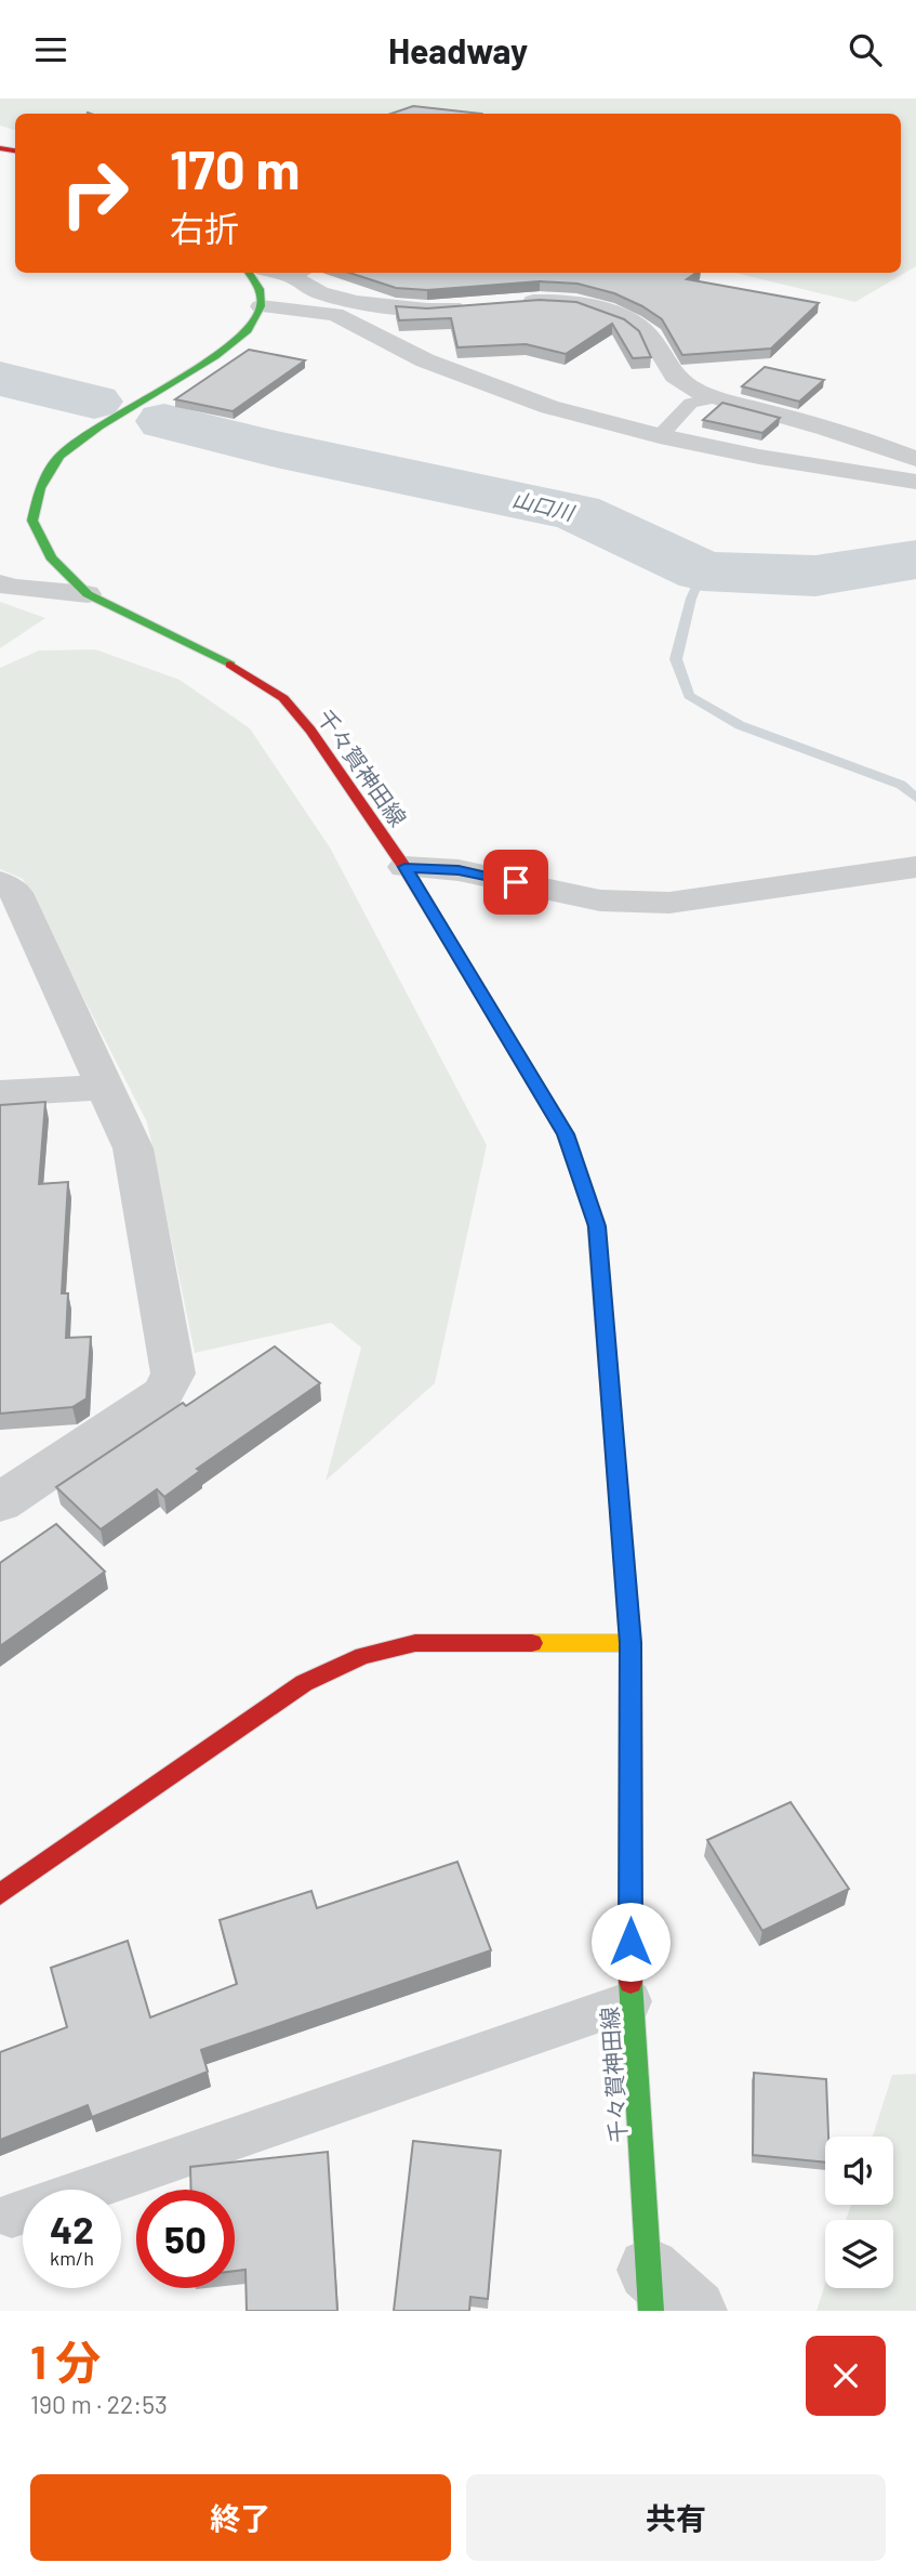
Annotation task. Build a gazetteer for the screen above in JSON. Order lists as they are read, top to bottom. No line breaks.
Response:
{"streets":{"main road":["千々賀神田線"]},"water":["山口川"],"page":{"header":"Headway","turn":["170 m","右折"],"speed":"42 km/h","limit":"50","heading":["1 分","190 m · 22:53"],"buttons":["終了","共有"]}}
